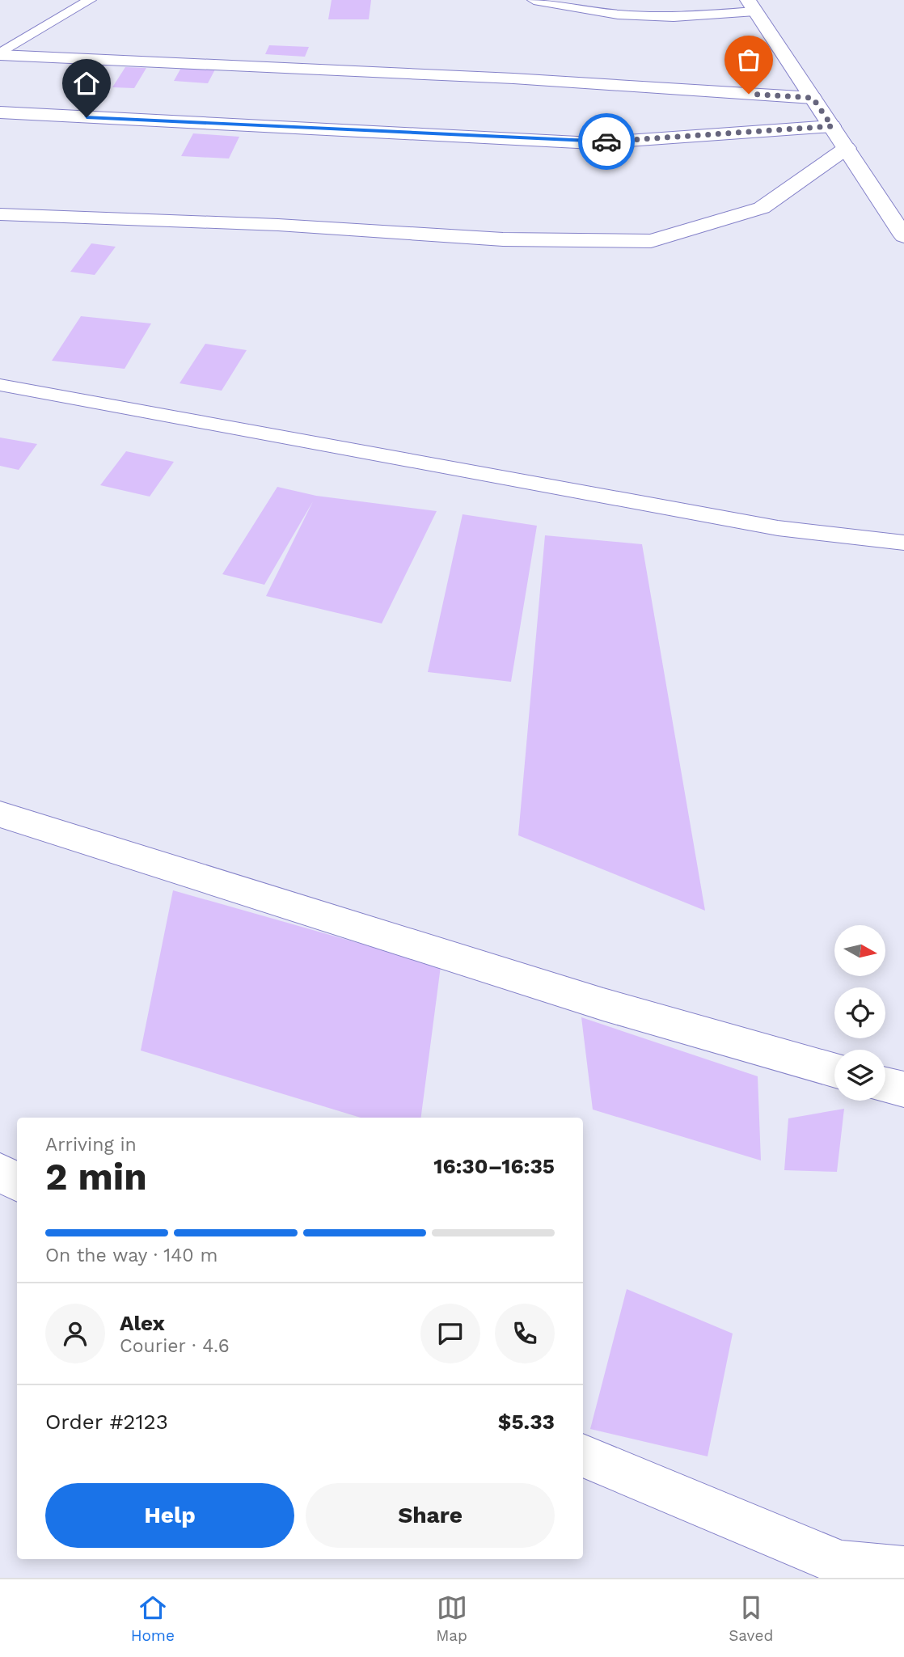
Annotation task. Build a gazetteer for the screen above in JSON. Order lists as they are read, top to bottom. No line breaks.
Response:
{"north":"right","page":{"heading":["2 min","Arriving in","16:30–16:35"],"panel":["Alex","Courier · 4.6","Order #2123","$5.33"],"bar":"On the way · 140 m","buttons":["Help","Share"],"tabs":["Home","Map","Saved"]}}
